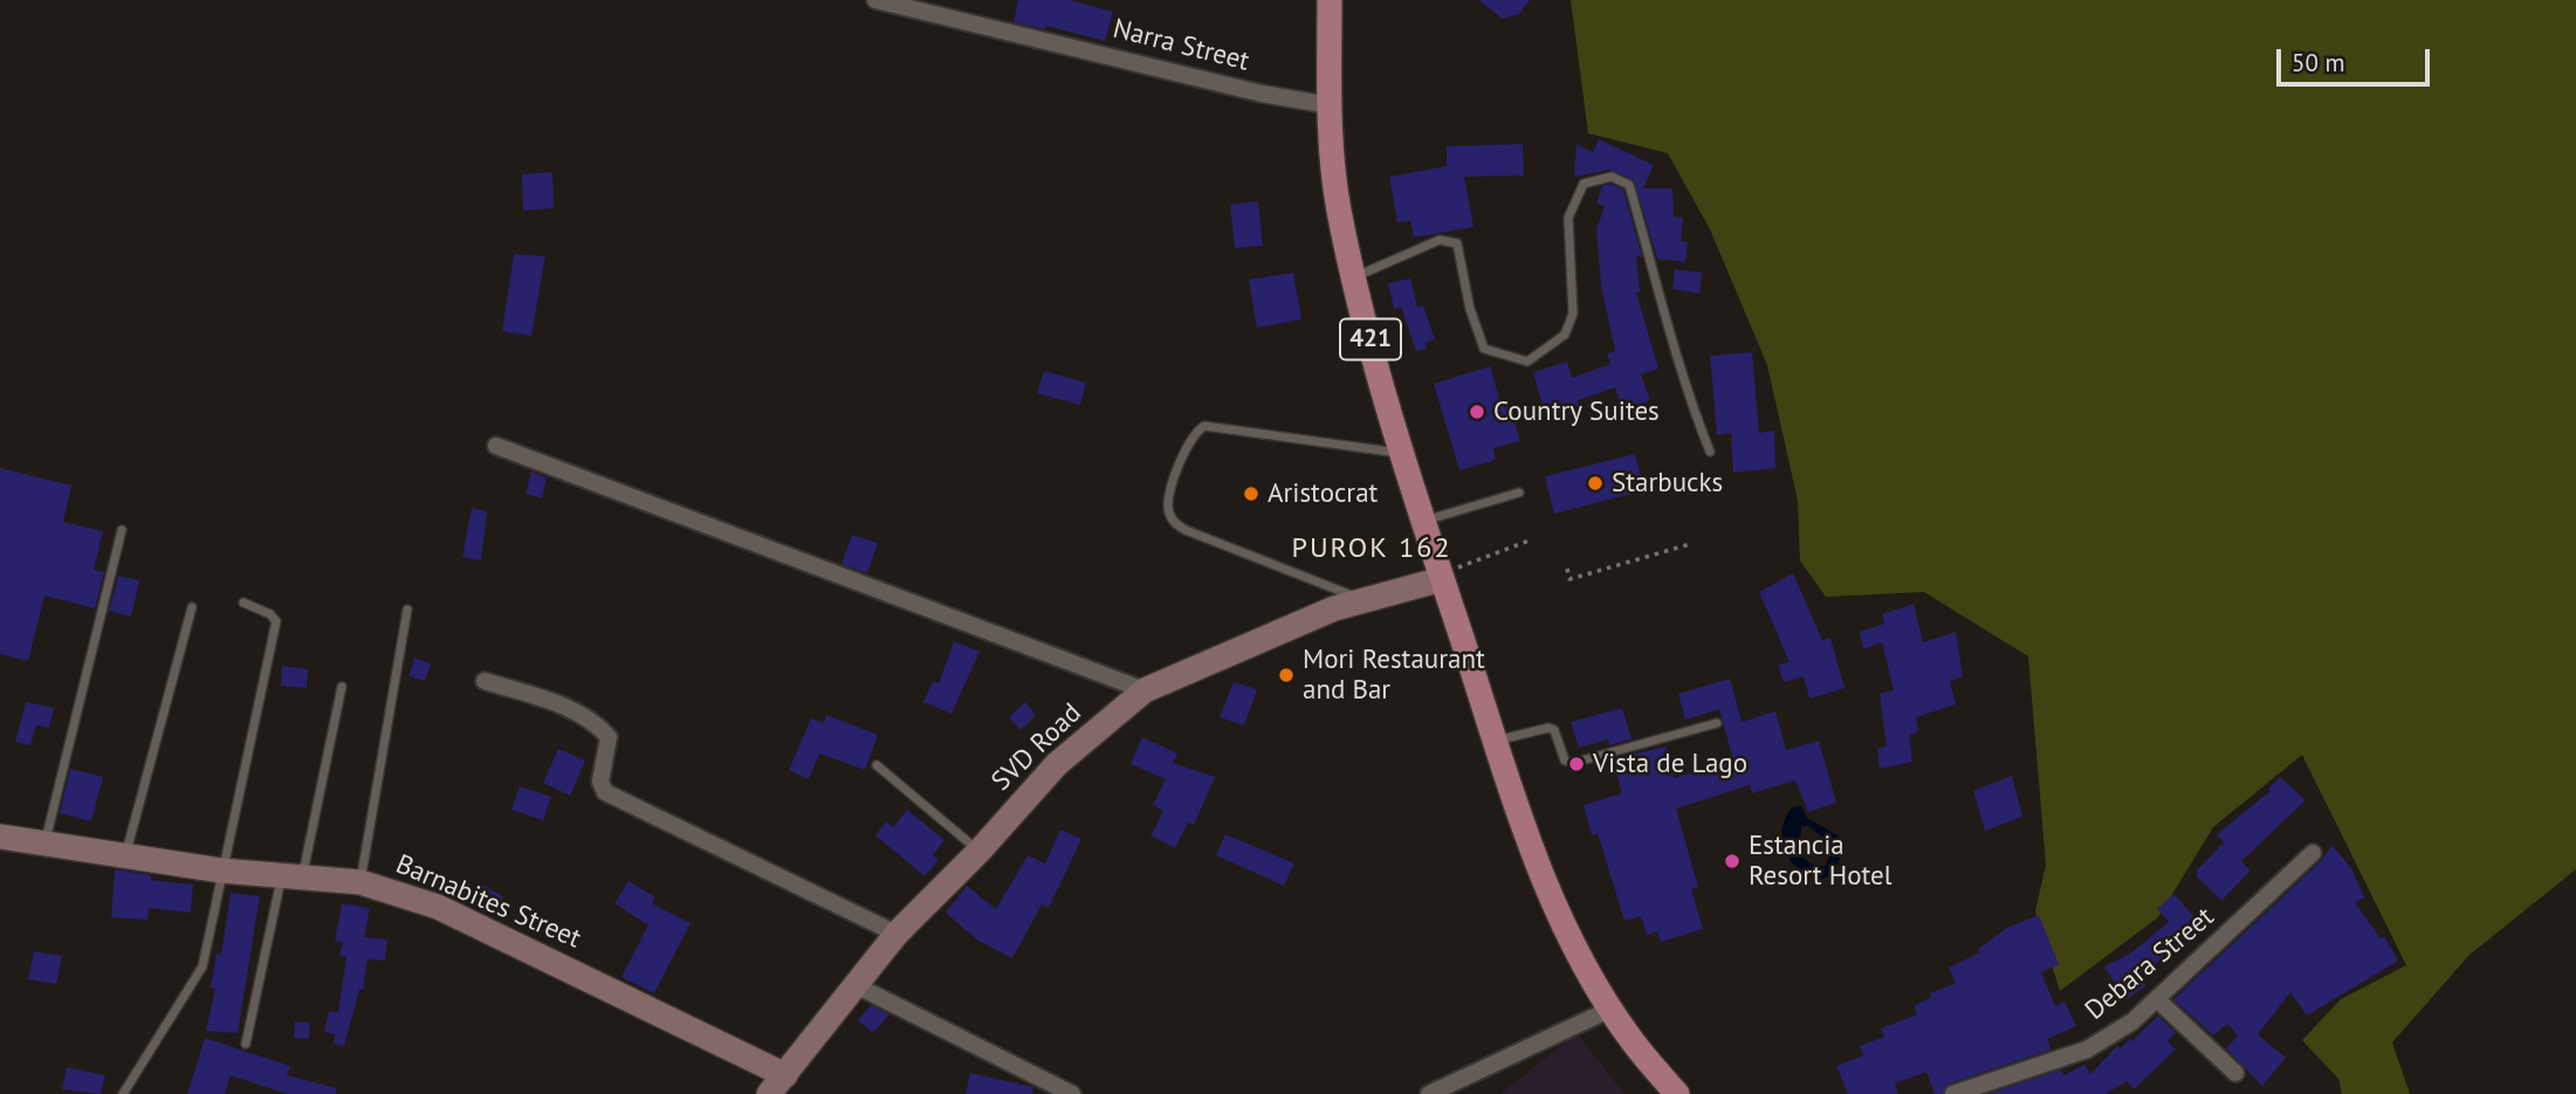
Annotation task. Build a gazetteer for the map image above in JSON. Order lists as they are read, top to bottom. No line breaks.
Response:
{"streets":{"main road":["421","SVD Road","Barnabites Street"],"street":["Narra Street","Debara Street"]},"crossings":[["Narra Street","421"],["421","SVD Road"],["SVD Road","Barnabites Street"]],"districts":["PUROK 162"],"places":["Country Suites","Starbucks","Aristocrat","Mori Restaurant and Bar","Vista de Lago","Estancia Resort Hotel"],"scale_bar":"50 m"}
